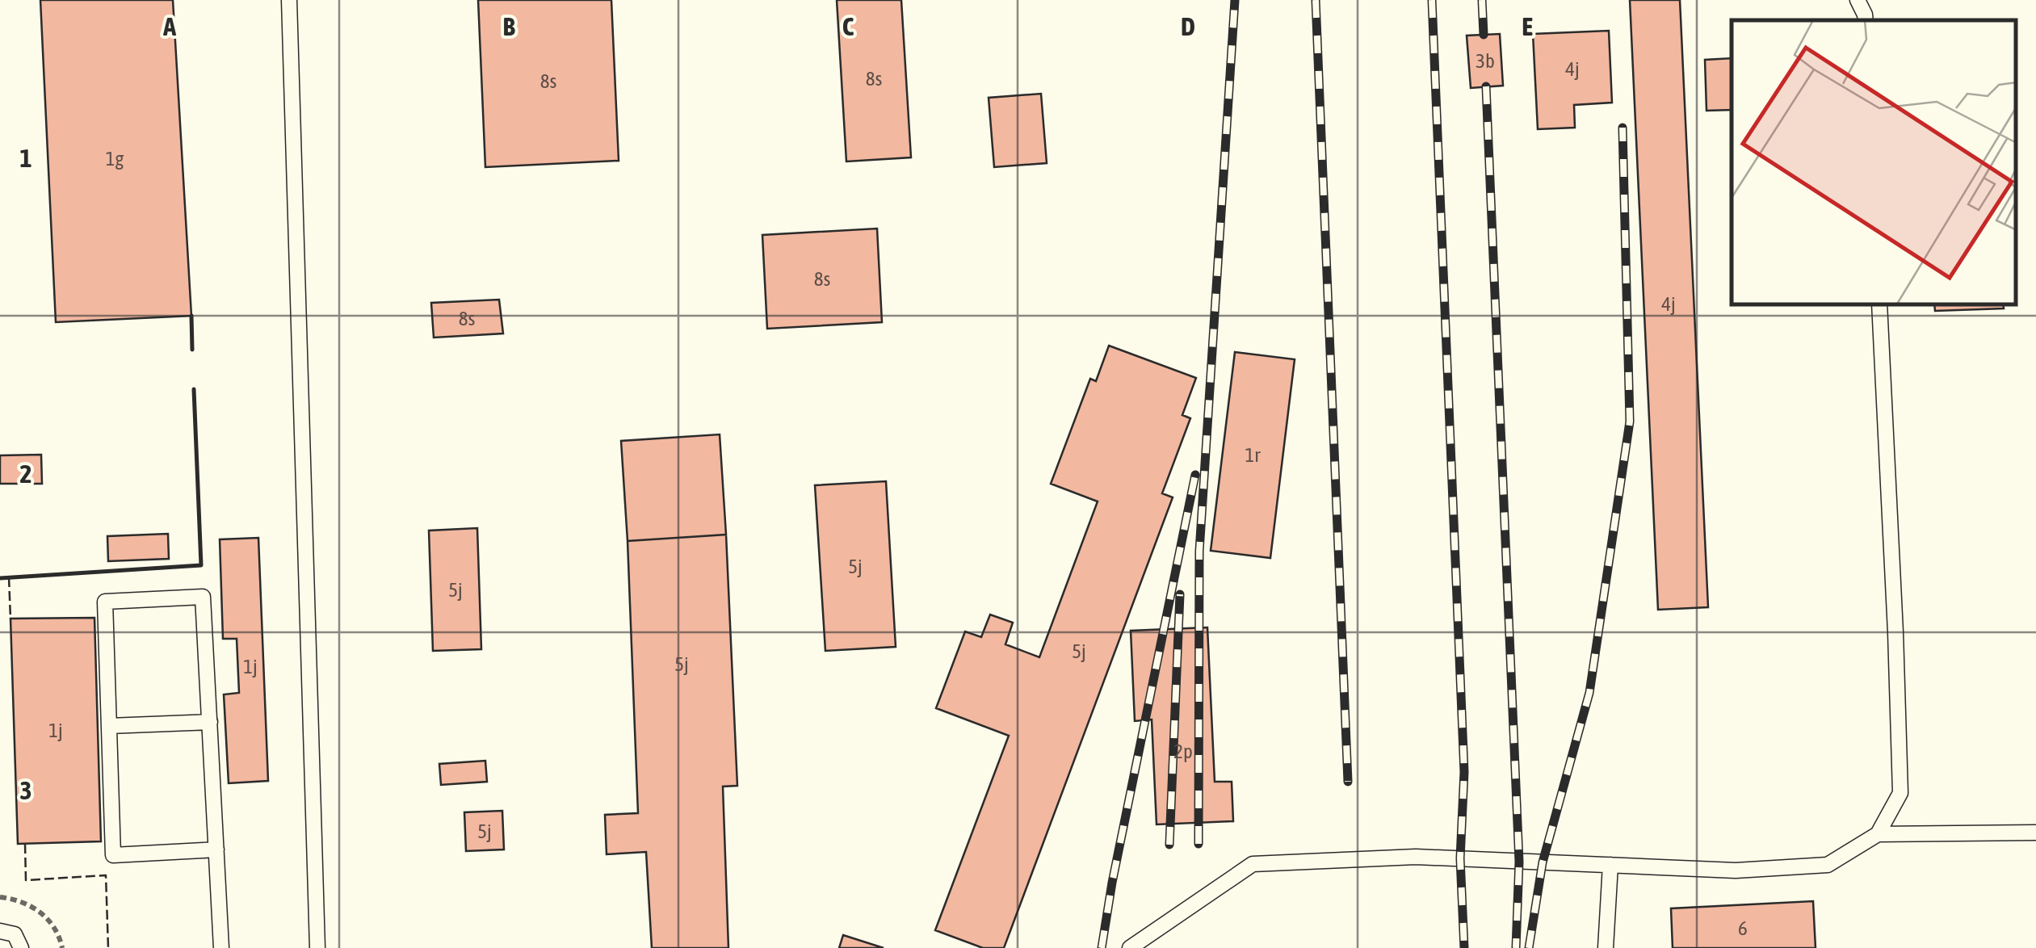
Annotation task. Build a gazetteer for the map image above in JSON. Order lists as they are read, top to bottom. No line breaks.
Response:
{"house_numbers":["3b","4j","8s","8s","1g","8s","4j","8s","1r","5j","5j","5j","5j","1j","1j","2p","5j","6"],"grid":{"columns":["A","B","C","D","E"],"rows":["1","2","3"]}}
